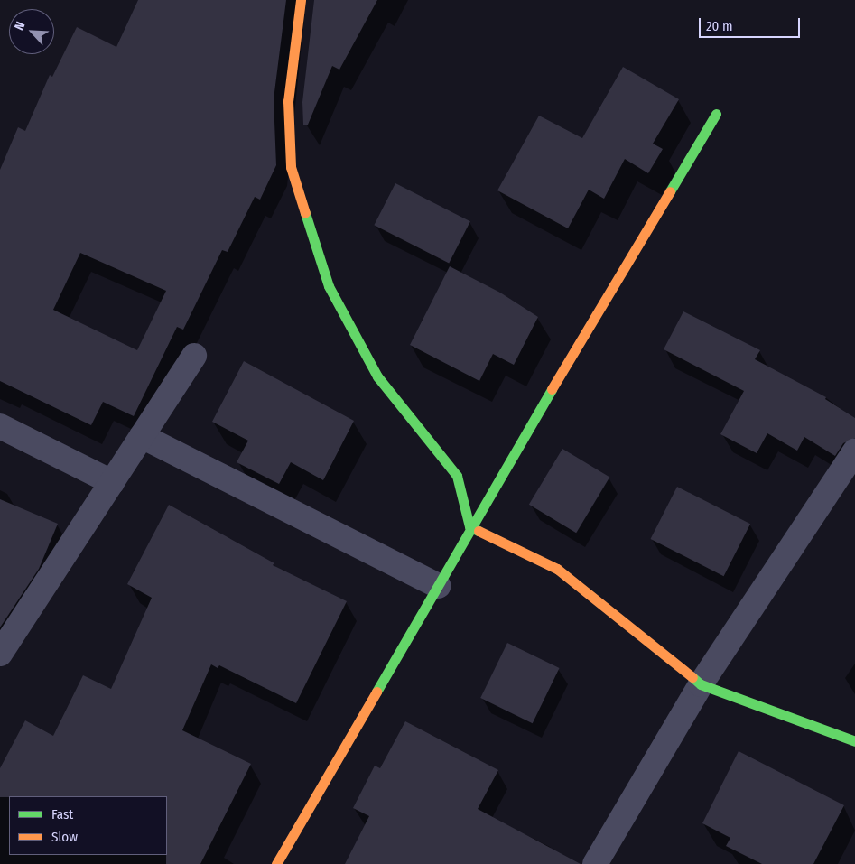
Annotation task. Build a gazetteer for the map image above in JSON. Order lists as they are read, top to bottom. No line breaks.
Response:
{"legend":["Fast","Slow"],"scale_bar":"20 m","north":"top left"}
